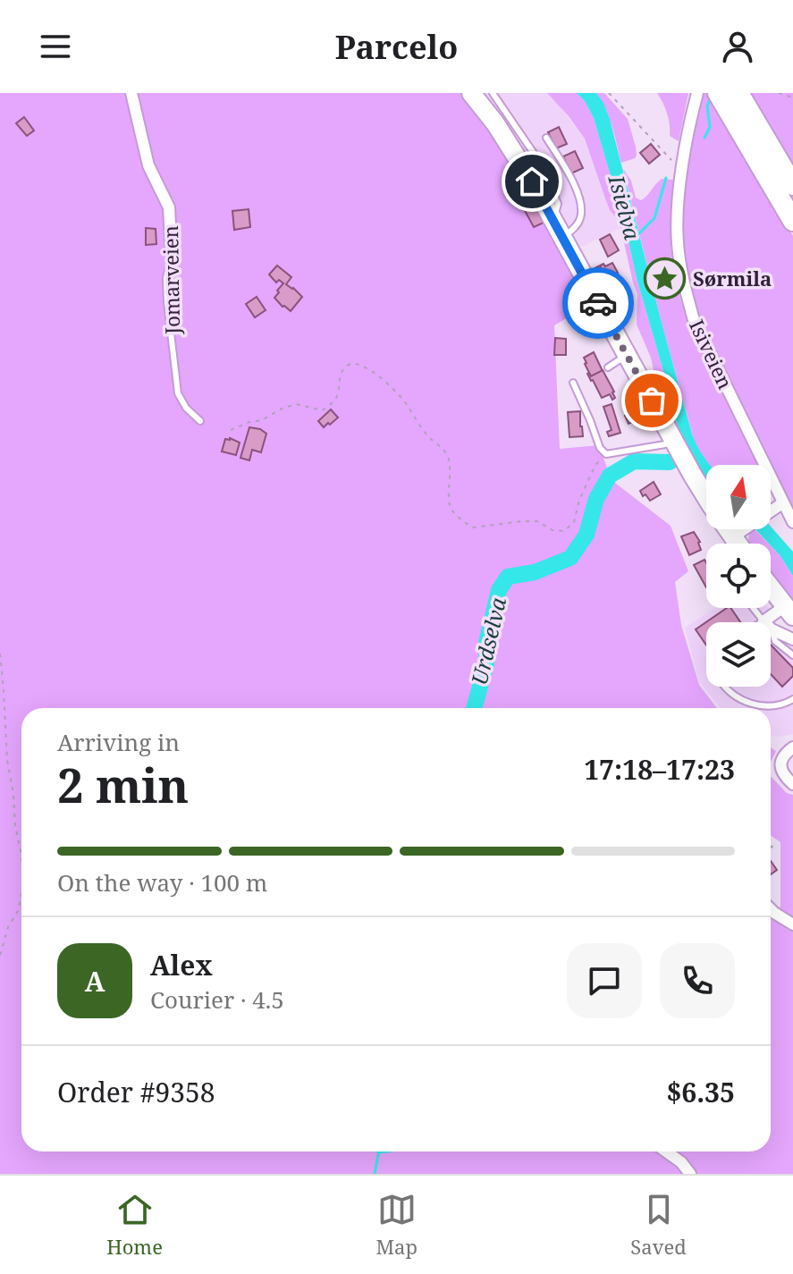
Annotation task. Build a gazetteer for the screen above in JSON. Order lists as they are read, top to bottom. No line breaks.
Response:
{"streets":{"street":["Jomarveien","Isiveien"]},"water":["Isielva","Urdselva"],"places":{"place":["Sørmila"]},"north":"top","page":{"header":"Parcelo","heading":["2 min","Arriving in","17:18–17:23"],"panel":["Alex","Courier · 4.5","Order #9358","$6.35"],"bar":"On the way · 100 m","round":"A","tabs":["Home","Map","Saved"]}}
